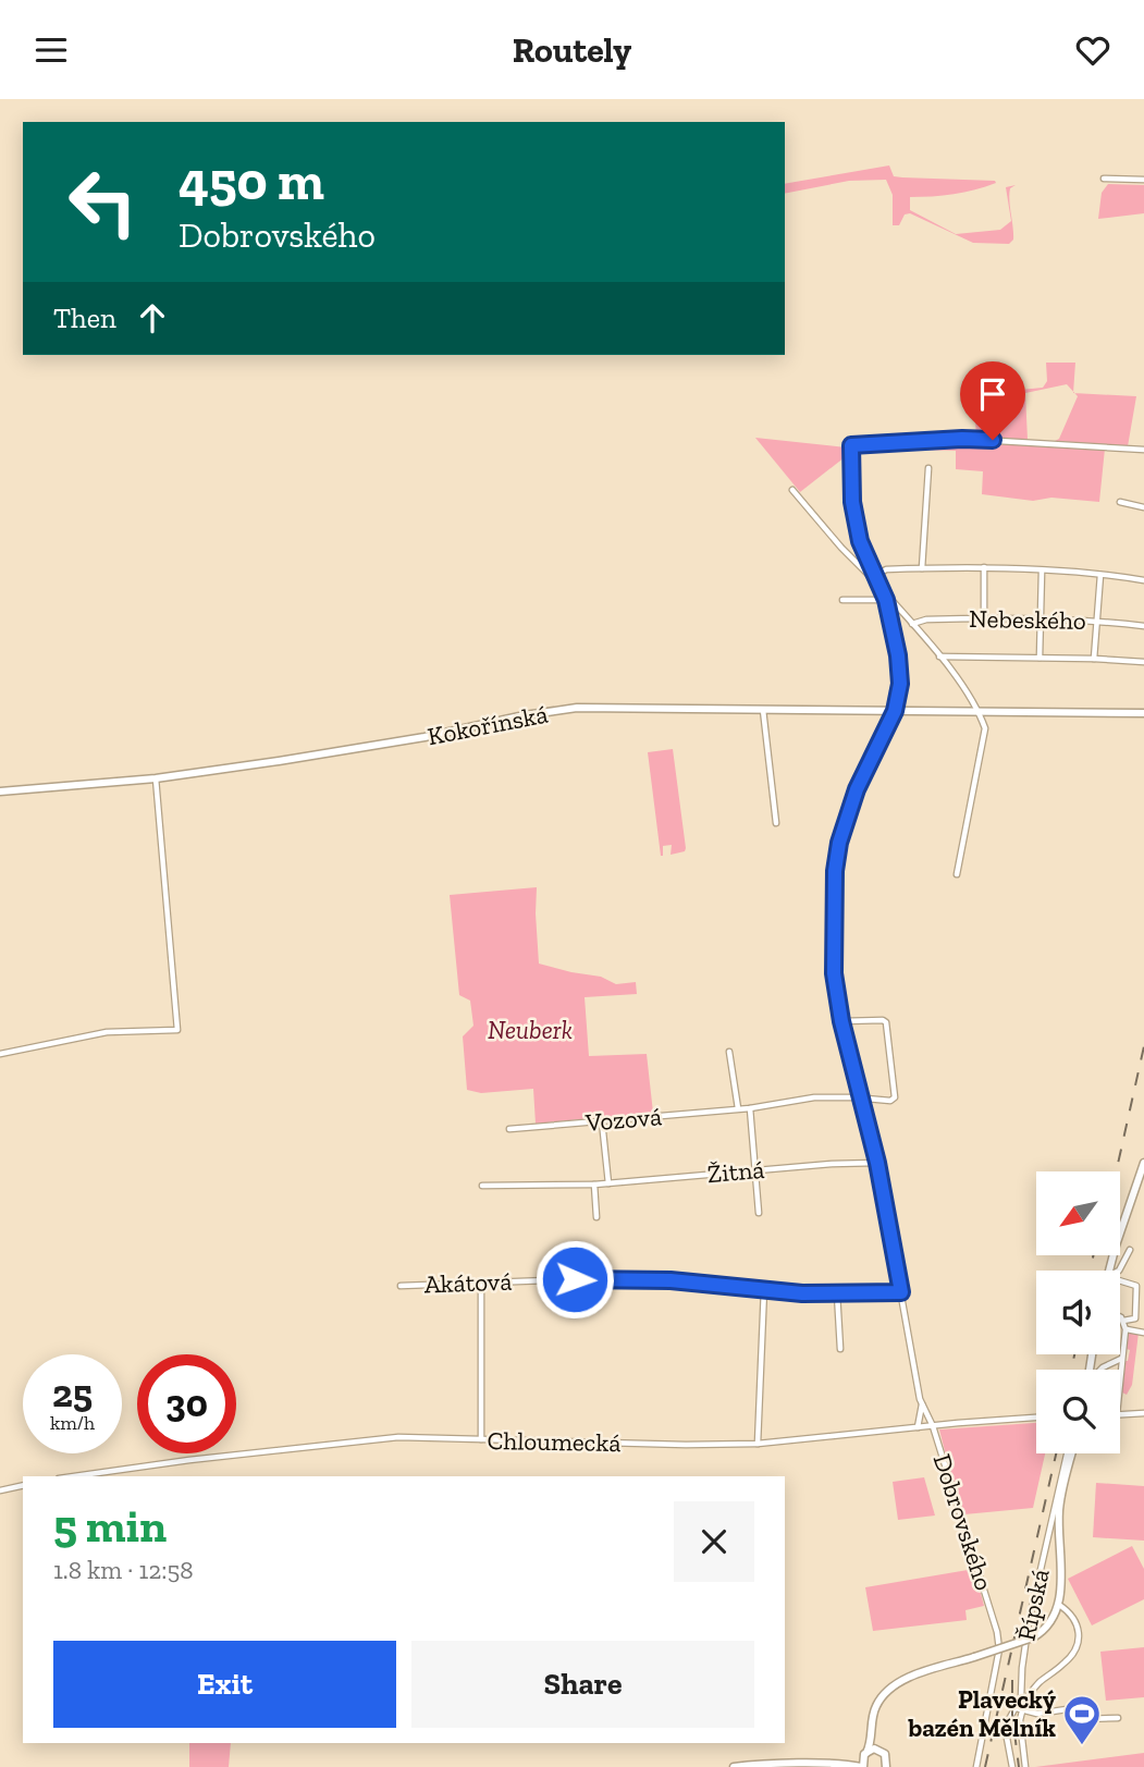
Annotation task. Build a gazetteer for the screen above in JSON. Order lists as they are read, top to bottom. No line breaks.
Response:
{"streets":{"main road":["Kokořínská","Řípská"],"street":["Nebeského","Vozová","Žitná","Akátová","Chloumecká","Dobrovského"]},"crossings":[["Kokořínská","Dobrovského"],["Vozová","Dobrovského"],["Žitná","Dobrovského"],["Akátová","Dobrovského"],["Chloumecká","Dobrovského"]],"parks":["Neuberk"],"places":{"sports":["Plavecký bazén Mělník"]},"north":"bottom left","page":{"header":"Routely","turn":["450 m","Dobrovského"],"then":"Then","speed":"25 km/h","limit":"30","heading":["5 min","1.8 km · 12:58"],"buttons":["Exit","Share"]}}
